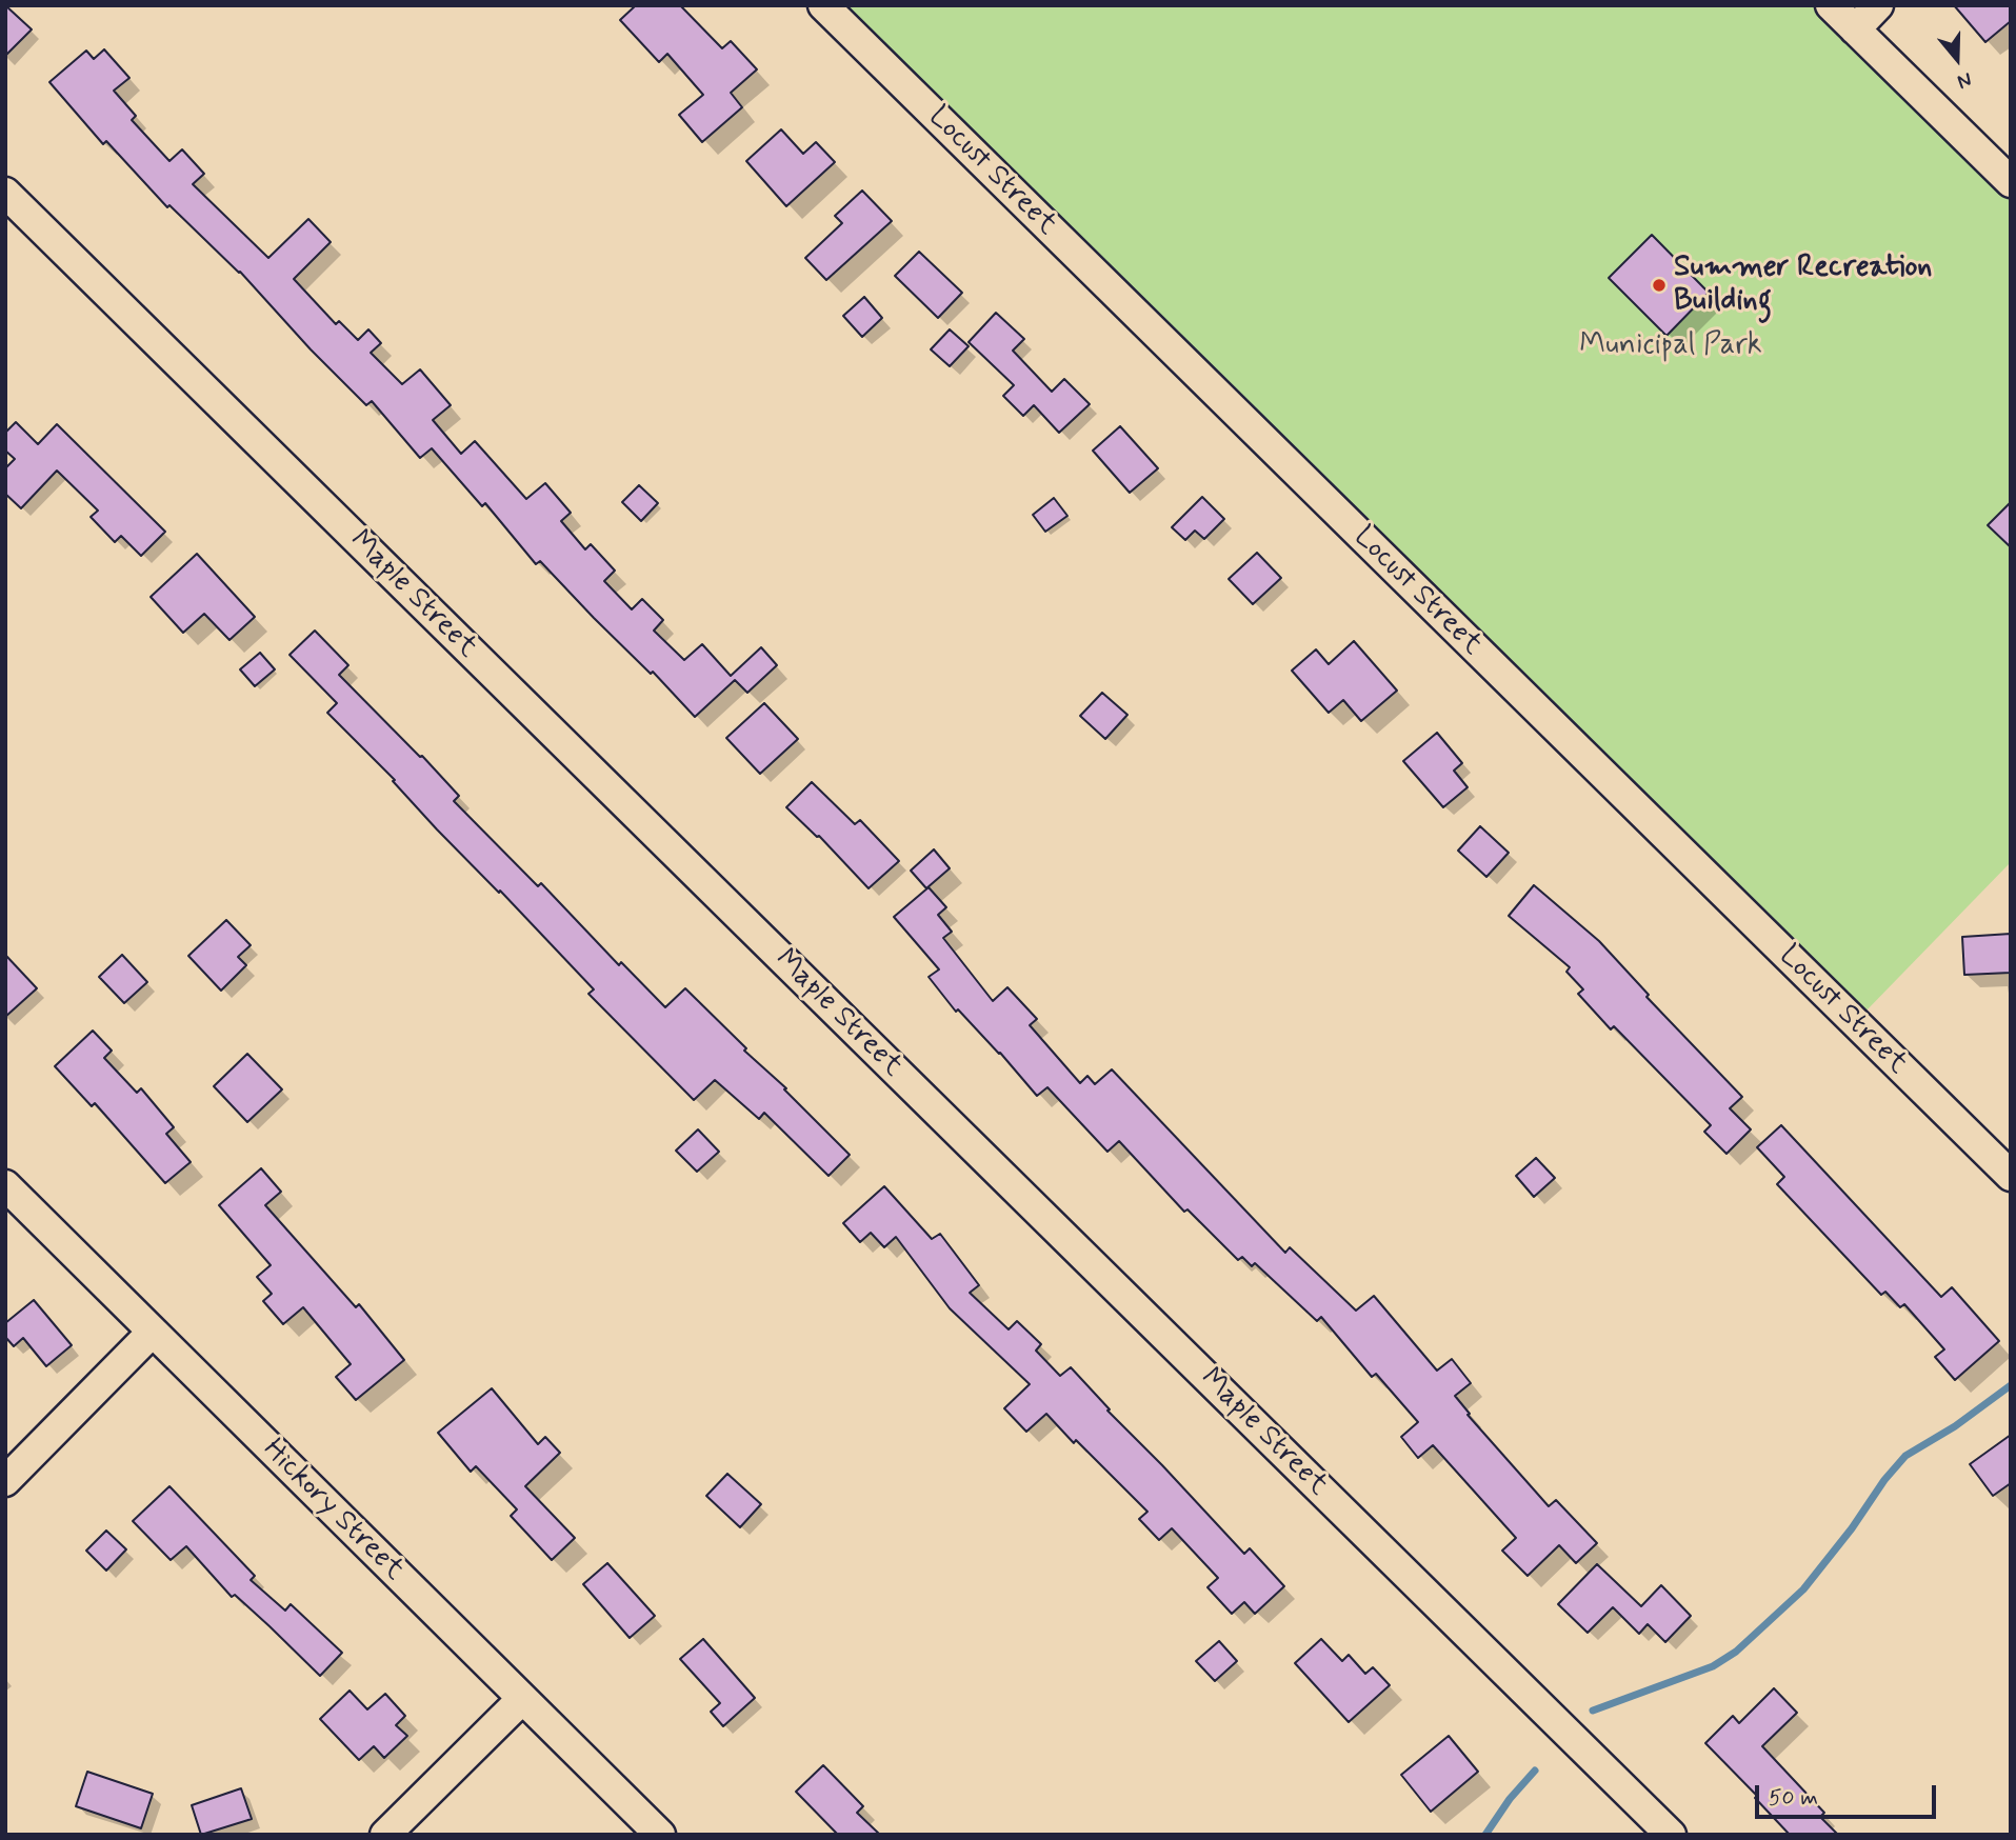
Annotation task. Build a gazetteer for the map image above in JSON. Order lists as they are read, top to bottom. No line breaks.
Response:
{"streets":{"street":["Locust Street","Maple Street","Hickory Street"]},"parks":["Municipal Park"],"places":["Summer Recreation Building"],"scale_bar":"50 m","north":"bottom"}
